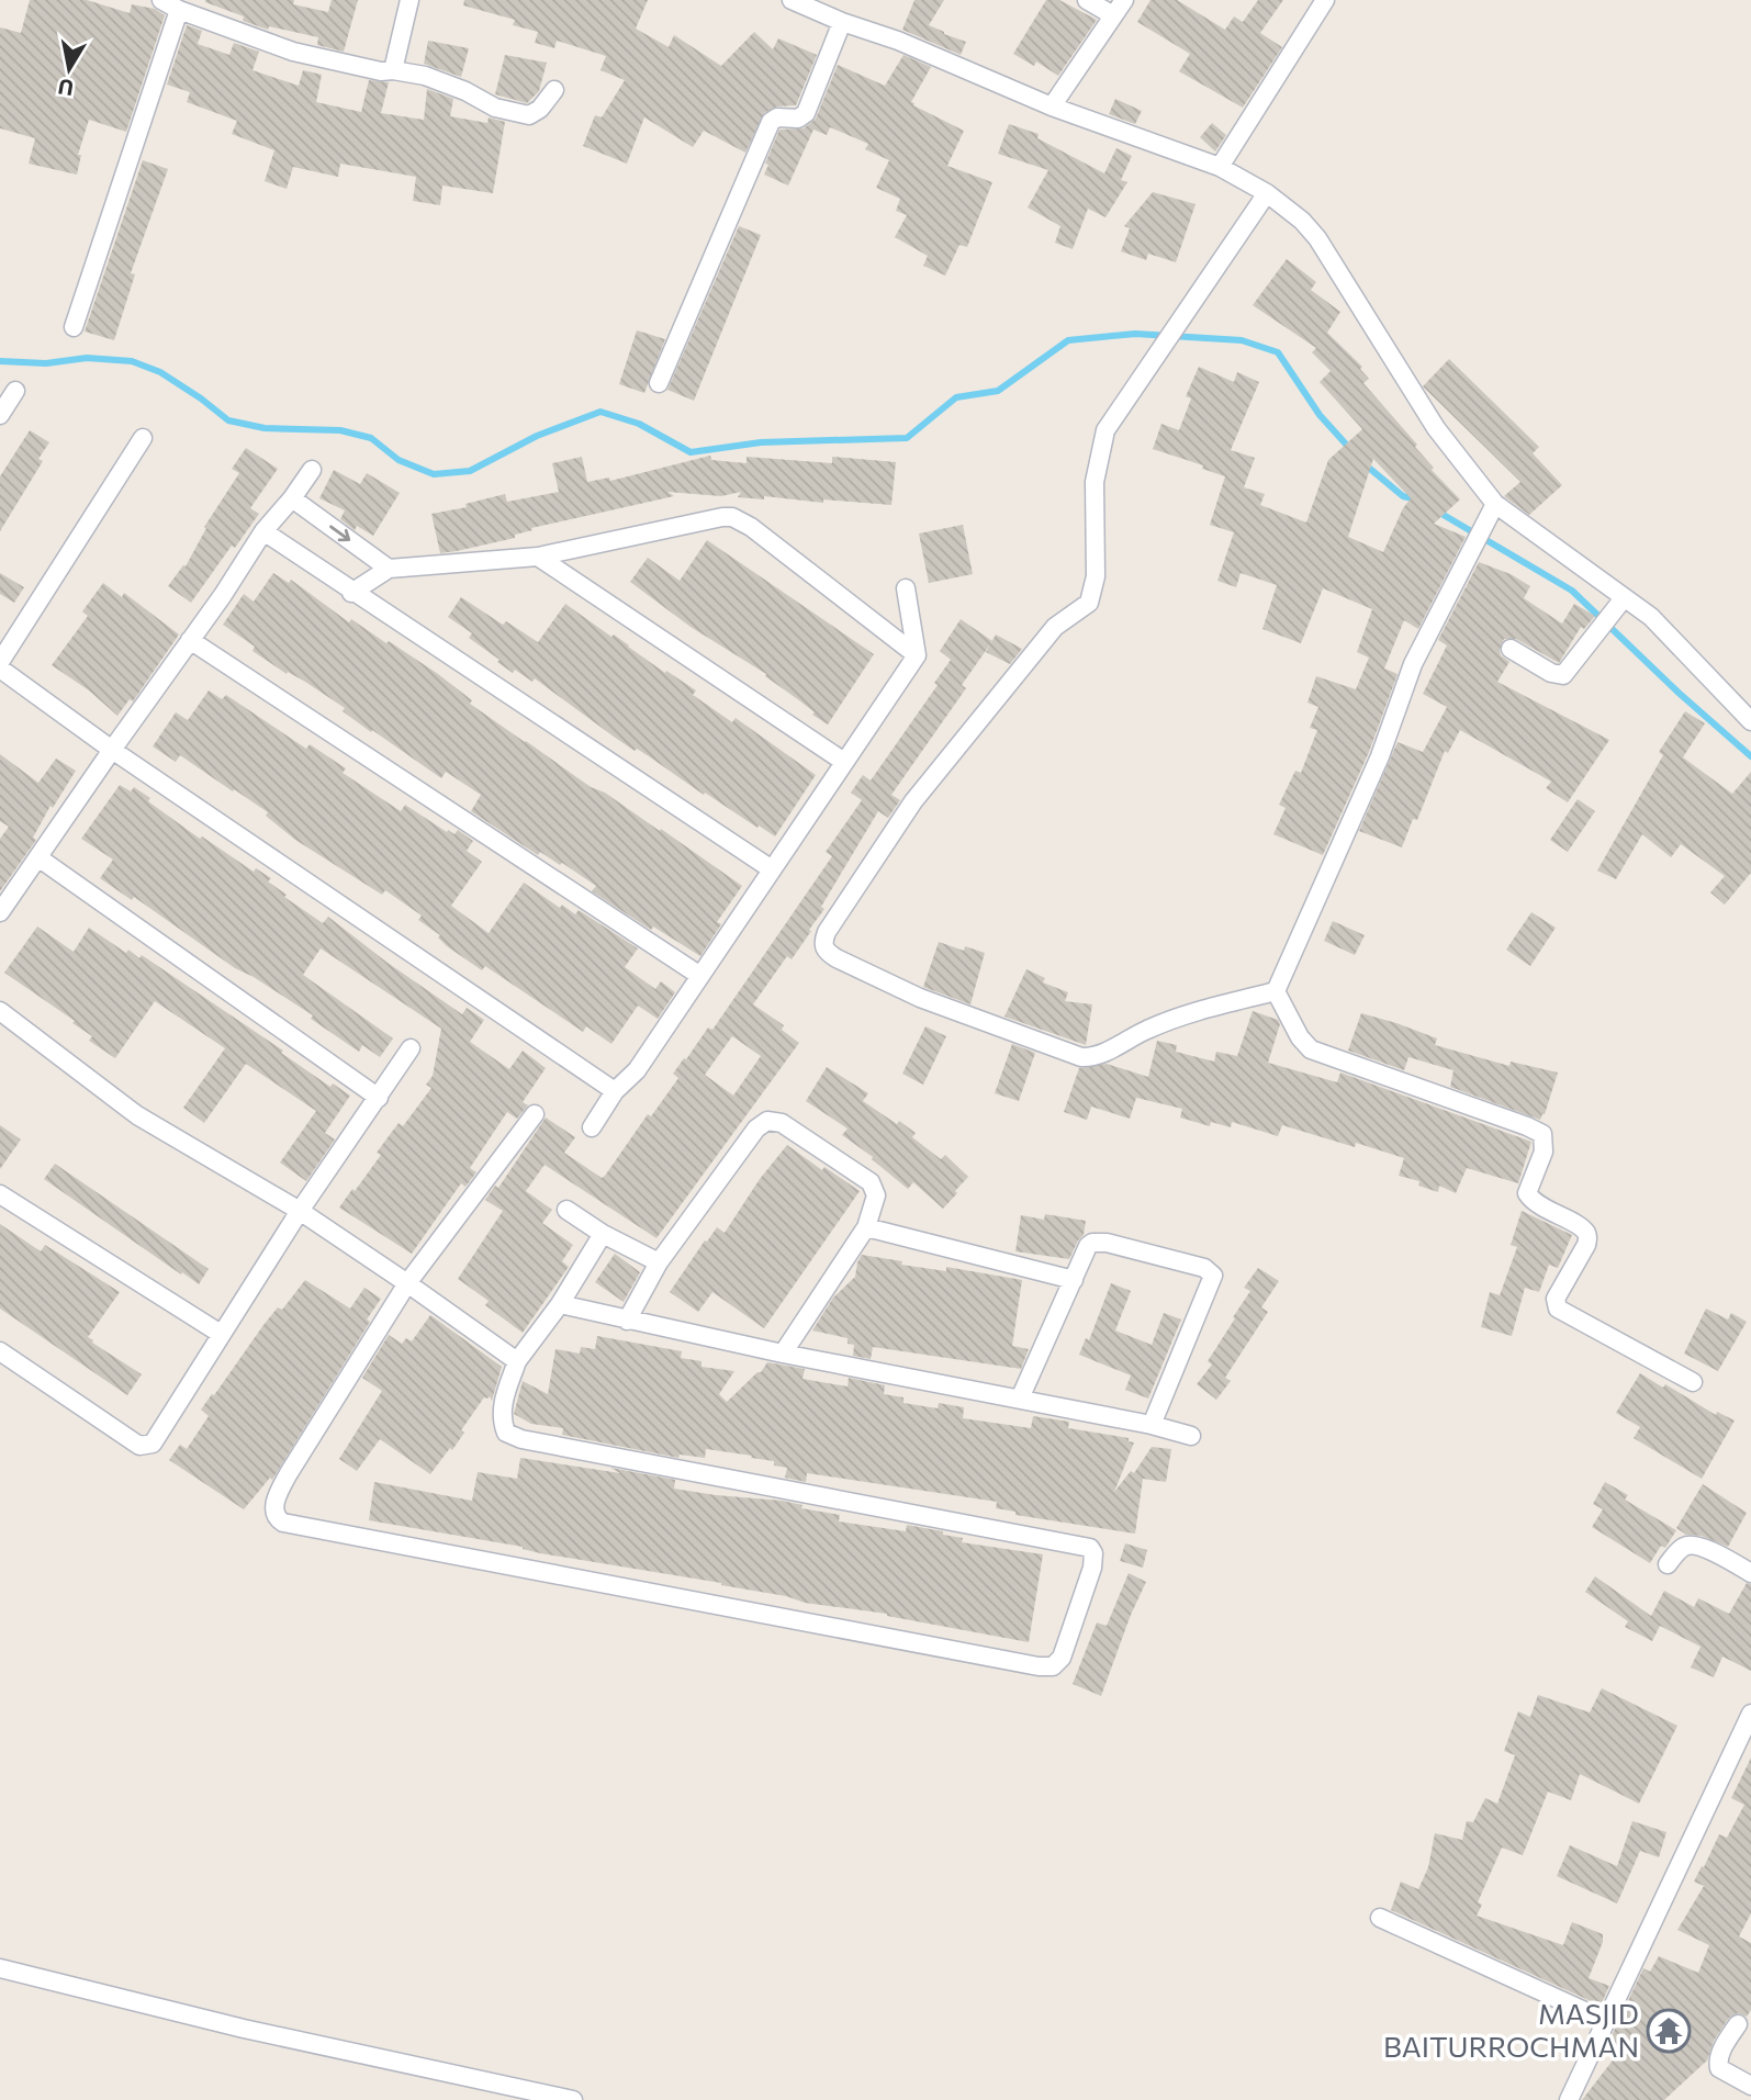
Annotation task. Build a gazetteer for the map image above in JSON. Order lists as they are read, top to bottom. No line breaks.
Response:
{"places":{"temple":["MASJID BAITURROCHMAN"]},"north":"bottom"}
